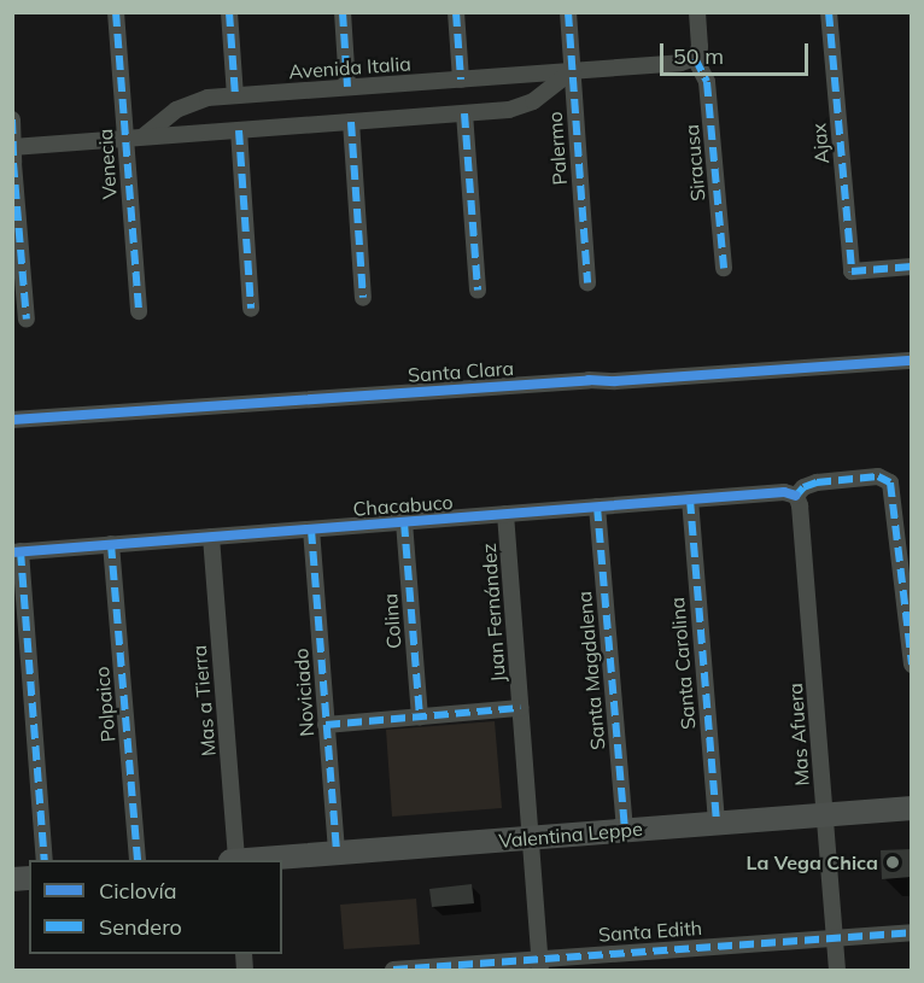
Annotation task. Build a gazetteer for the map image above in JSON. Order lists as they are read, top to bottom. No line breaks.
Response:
{"streets":{"street":["Avenida Italia","Ajax","Palermo","Siracusa","Venecia","Santa Clara","Chacabuco","Juan Fernández","Colina","Santa Carolina","Santa Magdalena","Noviciado","Mas a Tierra","Polpaico","Mas Afuera","Valentina Leppe","Santa Edith"]},"crossings":[["Avenida Italia","Palermo"],["Avenida Italia","Siracusa"],["Chacabuco","Juan Fernández"],["Chacabuco","Colina"],["Chacabuco","Santa Carolina"],["Chacabuco","Santa Magdalena"],["Chacabuco","Noviciado"],["Chacabuco","Mas a Tierra"],["Chacabuco","Polpaico"],["Chacabuco","Mas Afuera"],["Juan Fernández","Colina"],["Juan Fernández","Noviciado"],["Juan Fernández","Valentina Leppe"],["Juan Fernández","Santa Edith"],["Santa Carolina","Valentina Leppe"],["Santa Magdalena","Valentina Leppe"],["Noviciado","Valentina Leppe"],["Mas Afuera","Valentina Leppe"],["Mas Afuera","Santa Edith"]],"places":["La Vega Chica"],"legend":["Ciclovía","Sendero"],"scale_bar":"50 m"}
